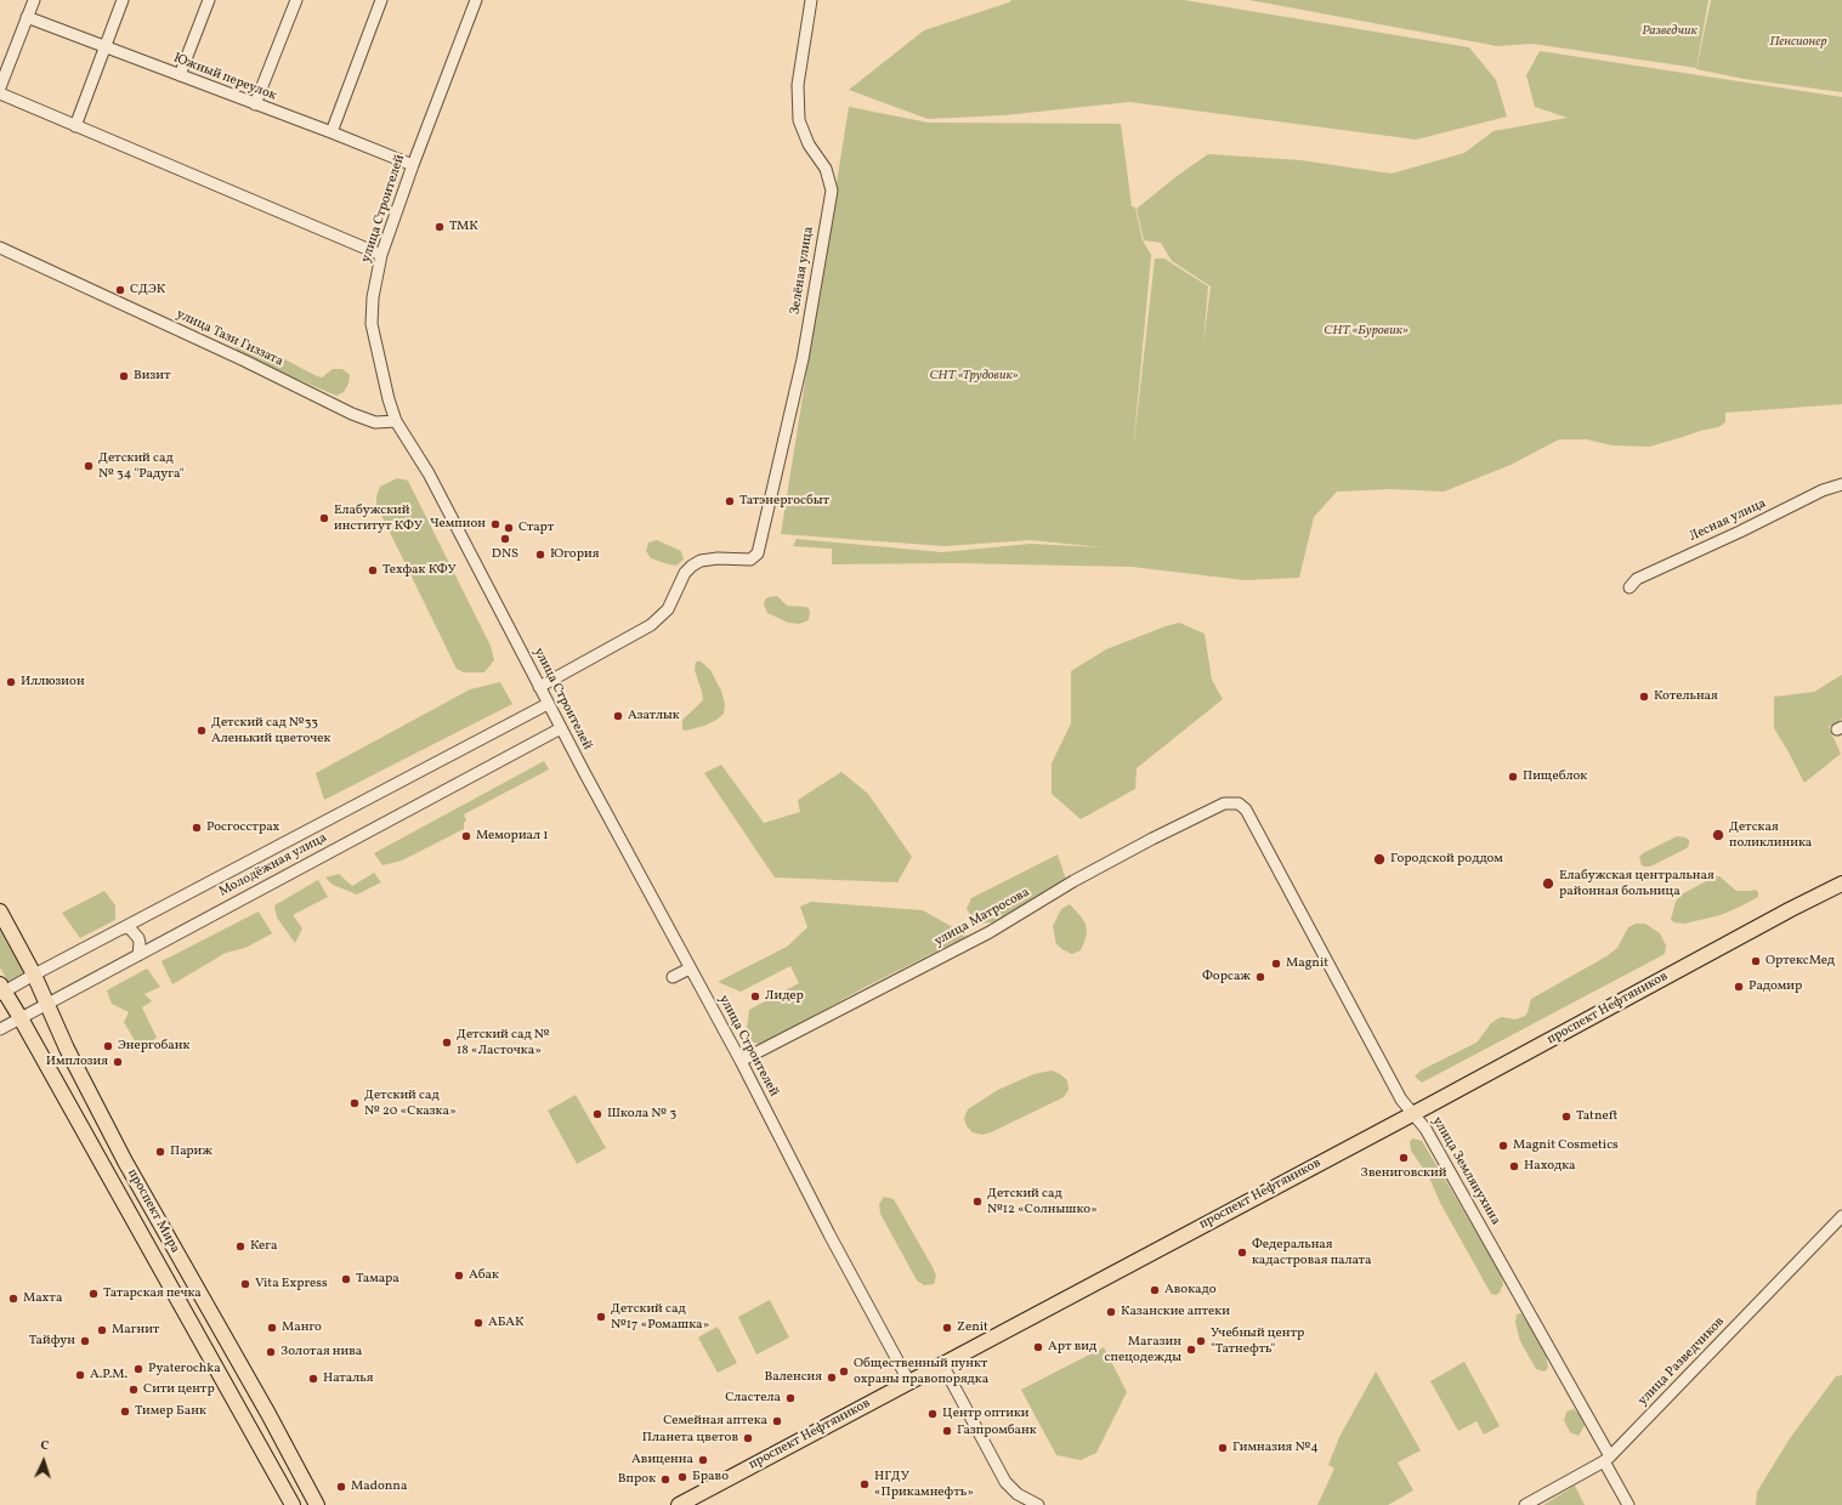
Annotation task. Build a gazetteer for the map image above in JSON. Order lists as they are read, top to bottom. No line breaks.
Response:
{"streets":{"main road":["проспект Нефтяников","проспект Мира"],"street":["Южный переулок","улица Строителей","Зелёная улица","улица Тази Гиззата","Лесная улица","Молодёжная улица","улица Матросова","улица Землянухина","улица Разведчиков"]},"crossings":[["Южный переулок","улица Строителей"],["улица Строителей","Зелёная улица"],["улица Строителей","улица Тази Гиззата"],["улица Строителей","Молодёжная улица"],["улица Строителей","улица Матросова"],["улица Строителей","проспект Нефтяников"],["Молодёжная улица","проспект Мира"],["улица Матросова","улица Землянухина"],["проспект Нефтяников","улица Землянухина"],["улица Землянухина","улица Разведчиков"]],"parks":["Разведчик","Пенсионер","СНТ «Буровик»","СНТ «Трудовик»"],"places":["ТМК","СДЭК","Визит","Детский сад № 34 \"Радуга\"","Татэнергосбыт","Елабужский институт КФУ","Чемпион","Старт","DNS","Югория","Техфак КФУ","Иллюзион","Котельная","Азатлык","Детский сад №33 Аленький цветочек","Пищеблок","Росгосстрах","Детская поликлиника","Мемориал 1","Городской роддом","Елабужская центральная районная больница","ОртексМед","Magnit","Форсаж","Радомир","Лидер","Детский сад № 18 «Ласточка»","Энергобанк","Имплозия","Детский сад № 20 «Сказка»","Школа № 3","Tatneft","Magnit Cosmetics","Париж","Звениговский","Находка","Детский сад №12 «Солнышко»","Кега","Федеральная кадастровая палата","Абак","Тамара","Vita Express","Авокадо","Татарская печка","Махта","Казанские аптеки","Детский сад №17 «Ромашка»","АБАК","Манго","Zenit","Магнит","Тайфун","Учебный центр \"Татнефть\"","Арт вид","Магазин спецодежды","Золотая нива","Pyaterochka","Общественный пункт охраны правопорядка","А.Р.М.","Валенсия","Наталья","Сити центр","Сластела","Тимер Банк","Центр оптики","Семейная аптека","Газпромбанк","Планета цветов","Гимназия №4","Авиценна","Браво","Впрок","НГДУ «Прикамнефть»","Madonna"],"north":"top"}
